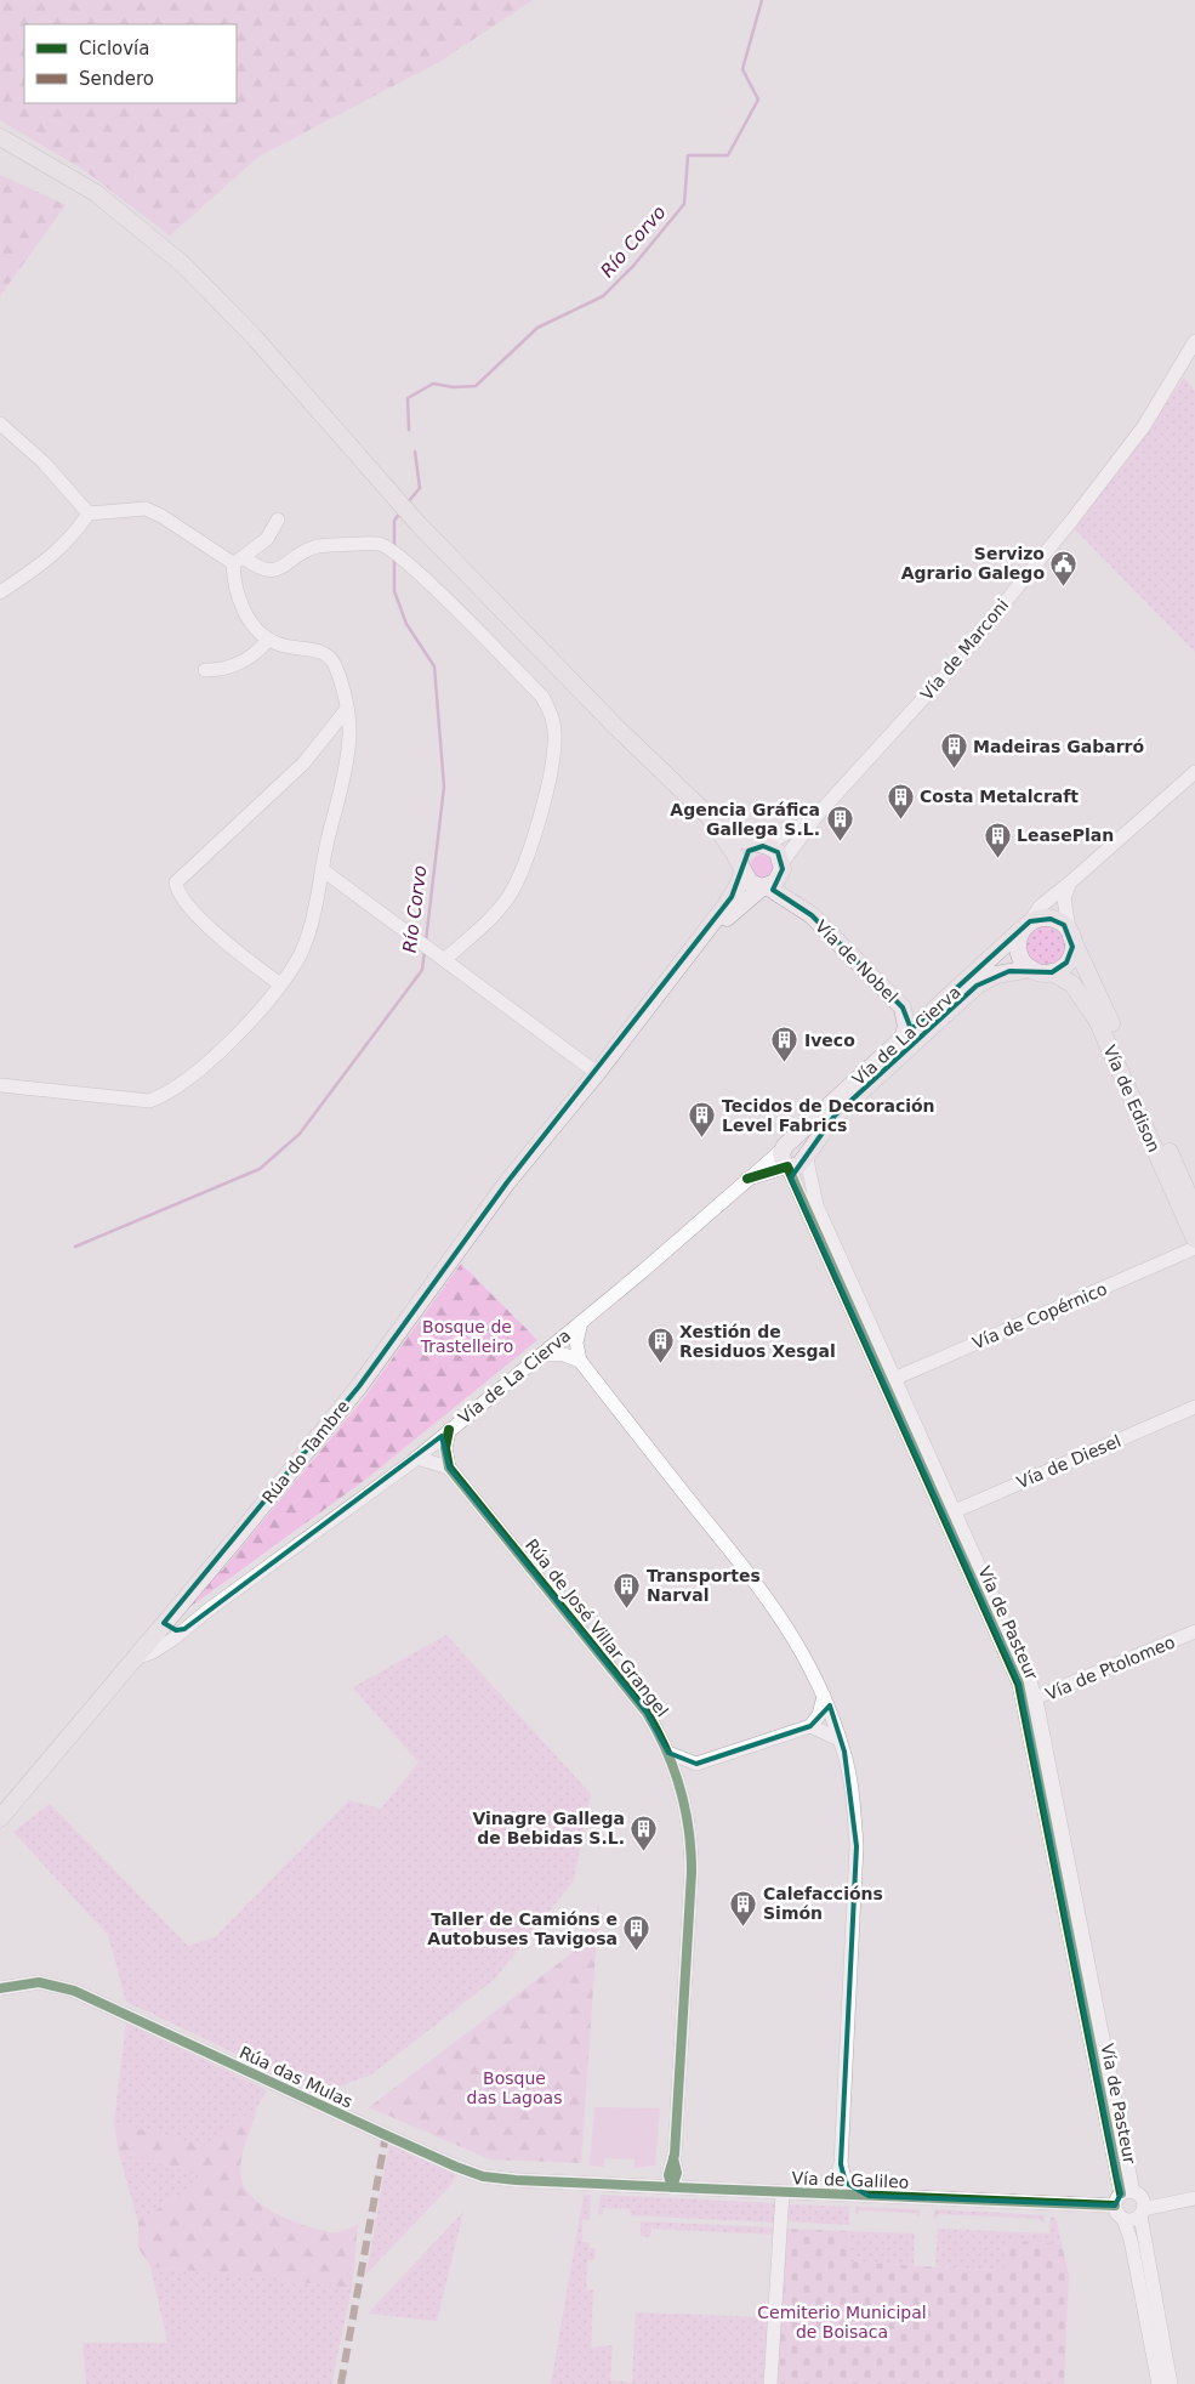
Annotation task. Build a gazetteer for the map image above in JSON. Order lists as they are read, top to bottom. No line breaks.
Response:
{"streets":{"main road":["Vía de Nobel","Vía de La Cierva","Vía de Edison","Rúa do Tambre"],"street":["Vía de Marconi","Vía de Copérnico","Vía de Diesel","Vía de Pasteur","Rúa de José Villar Grangel","Vía de Ptolomeo","Rúa das Mulas","Vía de Galileo"]},"crossings":[["Vía de Marconi","Vía de Nobel"],["Vía de Nobel","Vía de La Cierva"],["Vía de La Cierva","Vía de Edison"],["Vía de La Cierva","Rúa do Tambre"],["Vía de La Cierva","Vía de Pasteur"],["Vía de La Cierva","Rúa de José Villar Grangel"],["Vía de Copérnico","Vía de Pasteur"],["Vía de Diesel","Vía de Pasteur"],["Vía de Pasteur","Vía de Ptolomeo"],["Vía de Pasteur","Vía de Galileo"],["Rúa de José Villar Grangel","Vía de Galileo"],["Rúa das Mulas","Vía de Galileo"]],"water":["Río Corvo"],"parks":["Bosque de Trastelleiro","Bosque das Lagoas","Cemiterio Municipal de Boisaca"],"places":{"public building":["Servizo Agrario Galego"],"building":["Madeiras Gabarró","Costa Metalcraft","Agencia Gráfica Gallega S.L.","LeasePlan","Iveco","Tecidos de Decoración Level Fabrics","Xestión de Residuos Xesgal","Transportes Narval","Vinagre Gallega de Bebidas S.L.","Calefaccións Simón","Taller de Camións e Autobuses Tavigosa"]},"legend":["Ciclovía","Sendero"]}
